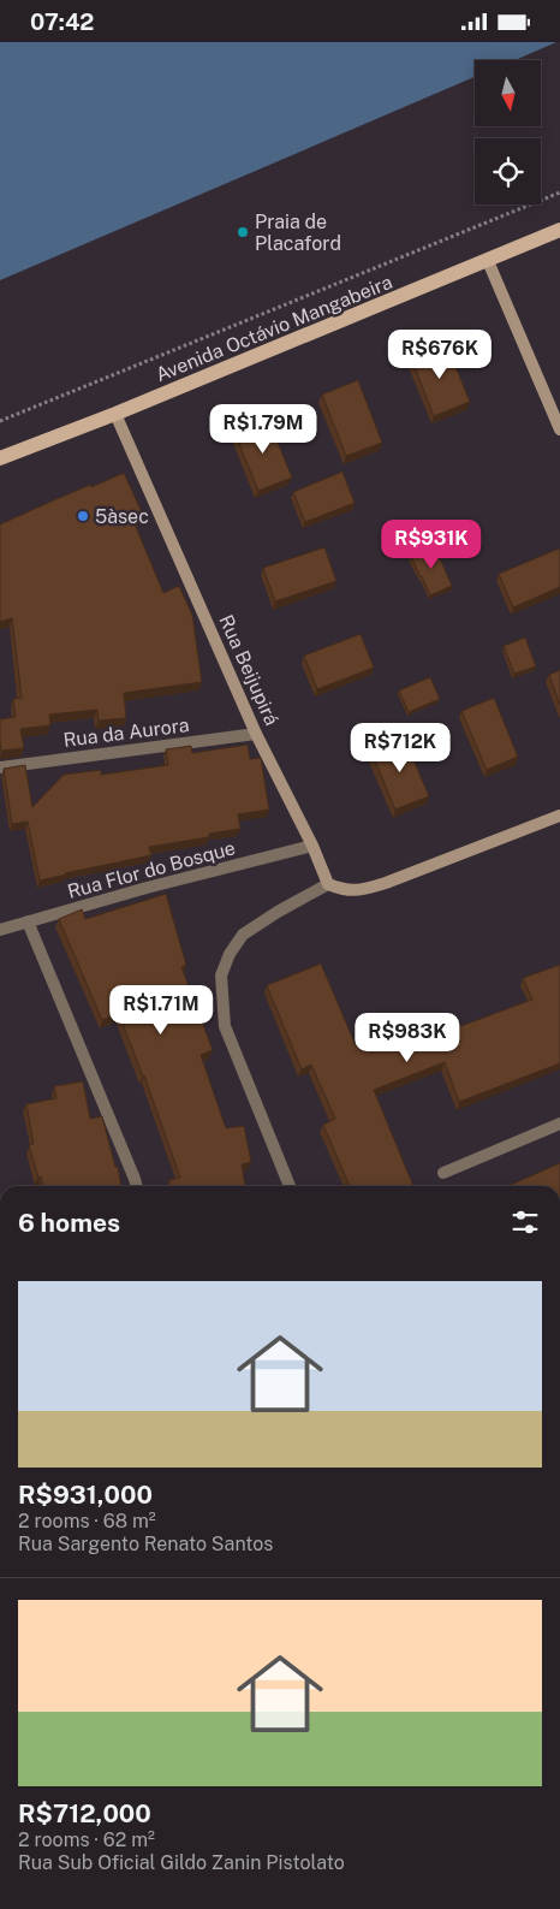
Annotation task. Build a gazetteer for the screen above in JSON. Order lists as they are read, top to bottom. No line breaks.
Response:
{"streets":{"main road":["Avenida Octávio Mangabeira","Rua Beijupirá"],"street":["Rua da Aurora","Rua Flor do Bosque"]},"crossings":[["Avenida Octávio Mangabeira","Rua Beijupirá"],["Rua Beijupirá","Rua da Aurora"],["Rua Beijupirá","Rua Flor do Bosque"]],"places":["Praia de Placaford","5àsec"],"north":"bottom","page":{"status":"07:42","price":["R$676K","R$1.79M","R$931K","R$712K","R$1.71M","R$983K"],"heading":"6 homes","list":[{"name":"R$931,000","note":"2 rooms · 68 m² · Rua Sargento Renato Santos"},{"name":"R$712,000","note":"2 rooms · 62 m² · Rua Sub Oficial Gildo Zanin Pistolato"}]}}
